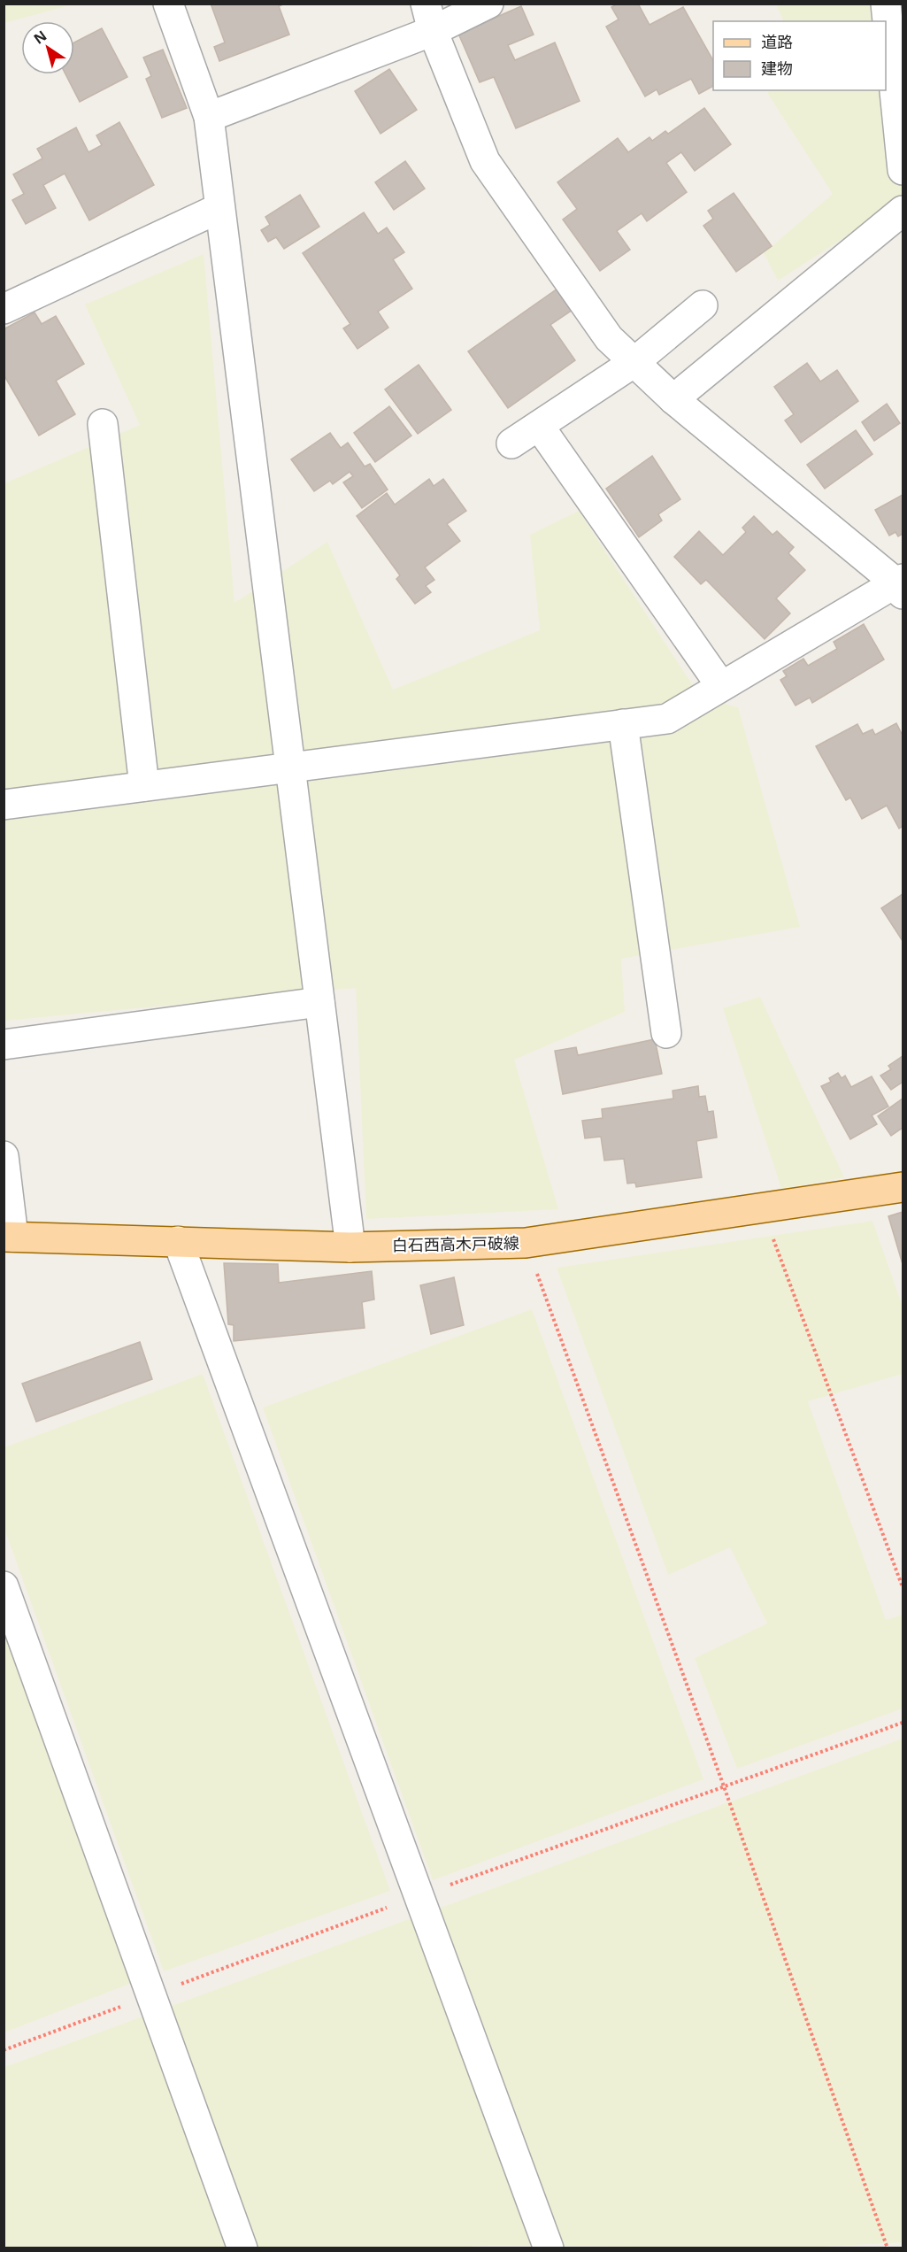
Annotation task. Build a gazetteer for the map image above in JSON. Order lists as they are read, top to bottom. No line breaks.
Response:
{"streets":{"main road":["白石西高木戸破線"]},"legend":["道路","建物"],"north":"top left"}
